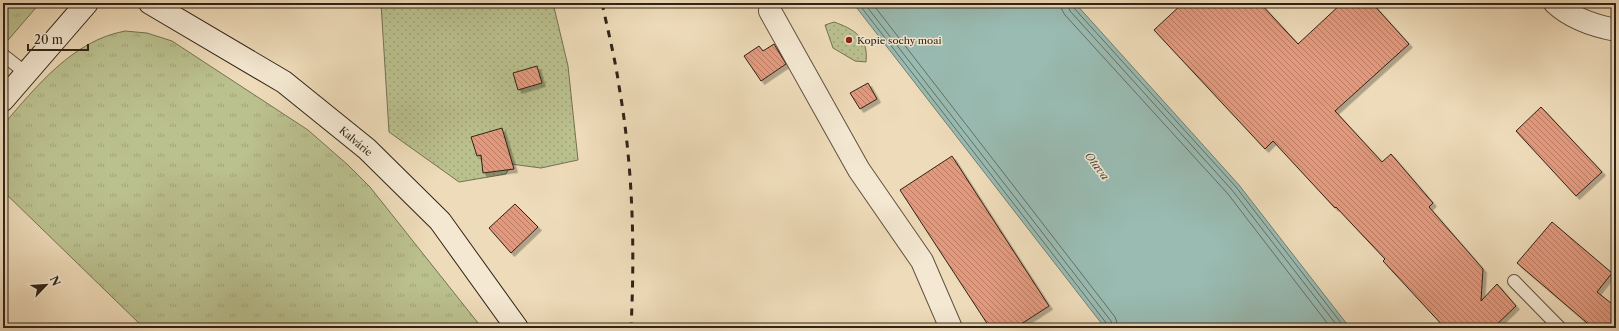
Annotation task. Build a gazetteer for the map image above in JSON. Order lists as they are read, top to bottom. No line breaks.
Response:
{"streets":{"street":["Kalvárie"]},"water":["Otava"],"places":["Kopie sochy moai"],"scale_bar":"20 m","north":"top right"}
